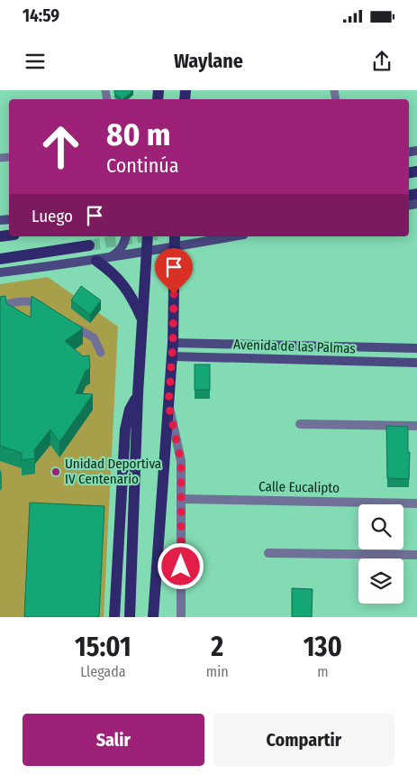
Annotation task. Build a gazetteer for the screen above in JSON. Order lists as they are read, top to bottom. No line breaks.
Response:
{"streets":{"street":["Avenida de las Palmas","Calle Eucalipto"]},"places":["Unidad Deportiva IV Centenario"],"page":{"status":"14:59","header":"Waylane","turn":["80 m","Continúa"],"then":"Luego","eta":["15:01","Llegada","2","min","130","m"],"buttons":["Salir","Compartir"]}}
